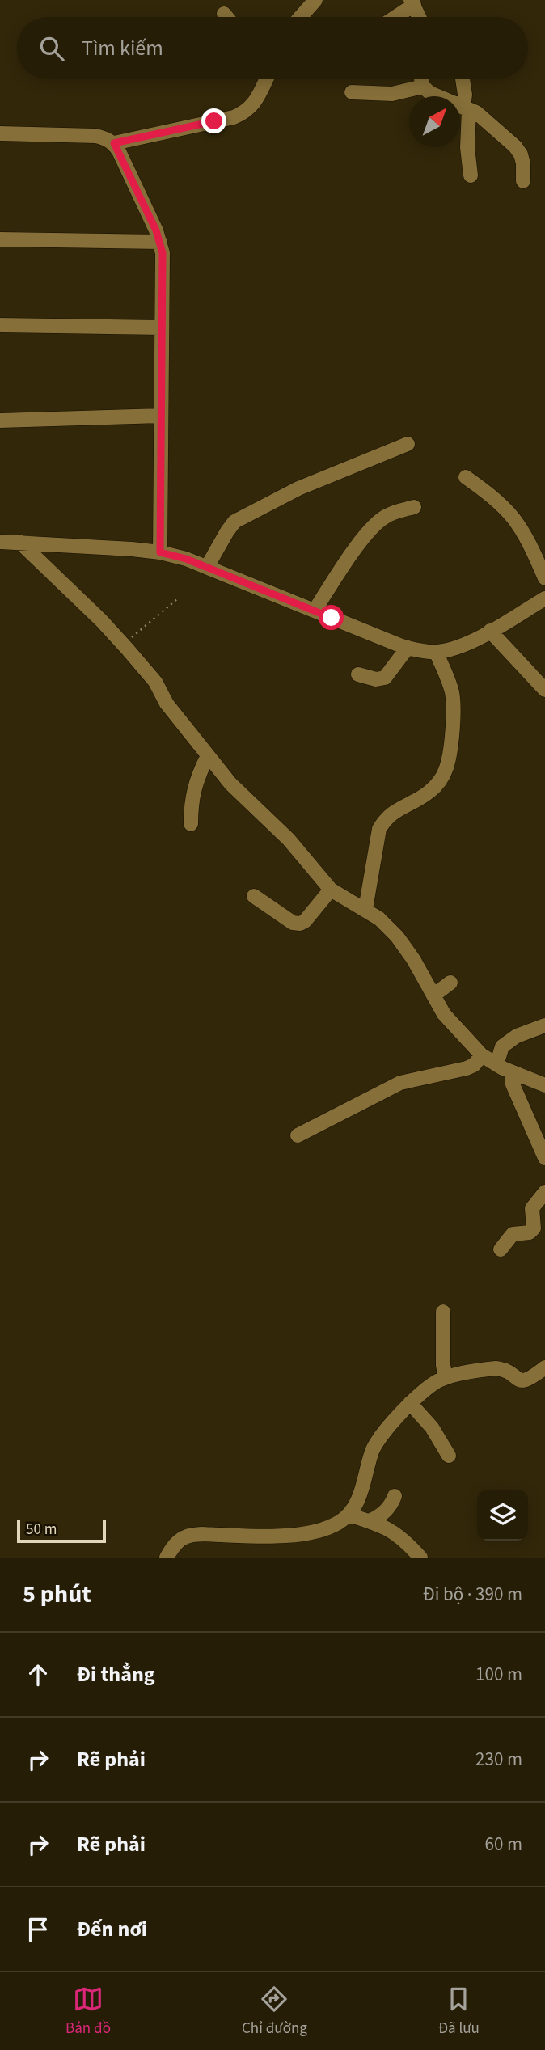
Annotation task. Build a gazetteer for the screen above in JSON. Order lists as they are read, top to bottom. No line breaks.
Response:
{"scale_bar":"50 m","north":"top right","page":{"search":"Tìm kiếm","scale":"50 m","heading":["5 phút","Đi bộ · 390 m"],"list":[["Đi thẳng","100 m"],["Rẽ phải","230 m"],["Rẽ phải","60 m"],"Đến nơi"],"nav":["Bản đồ","Chỉ đường","Đã lưu"]}}
